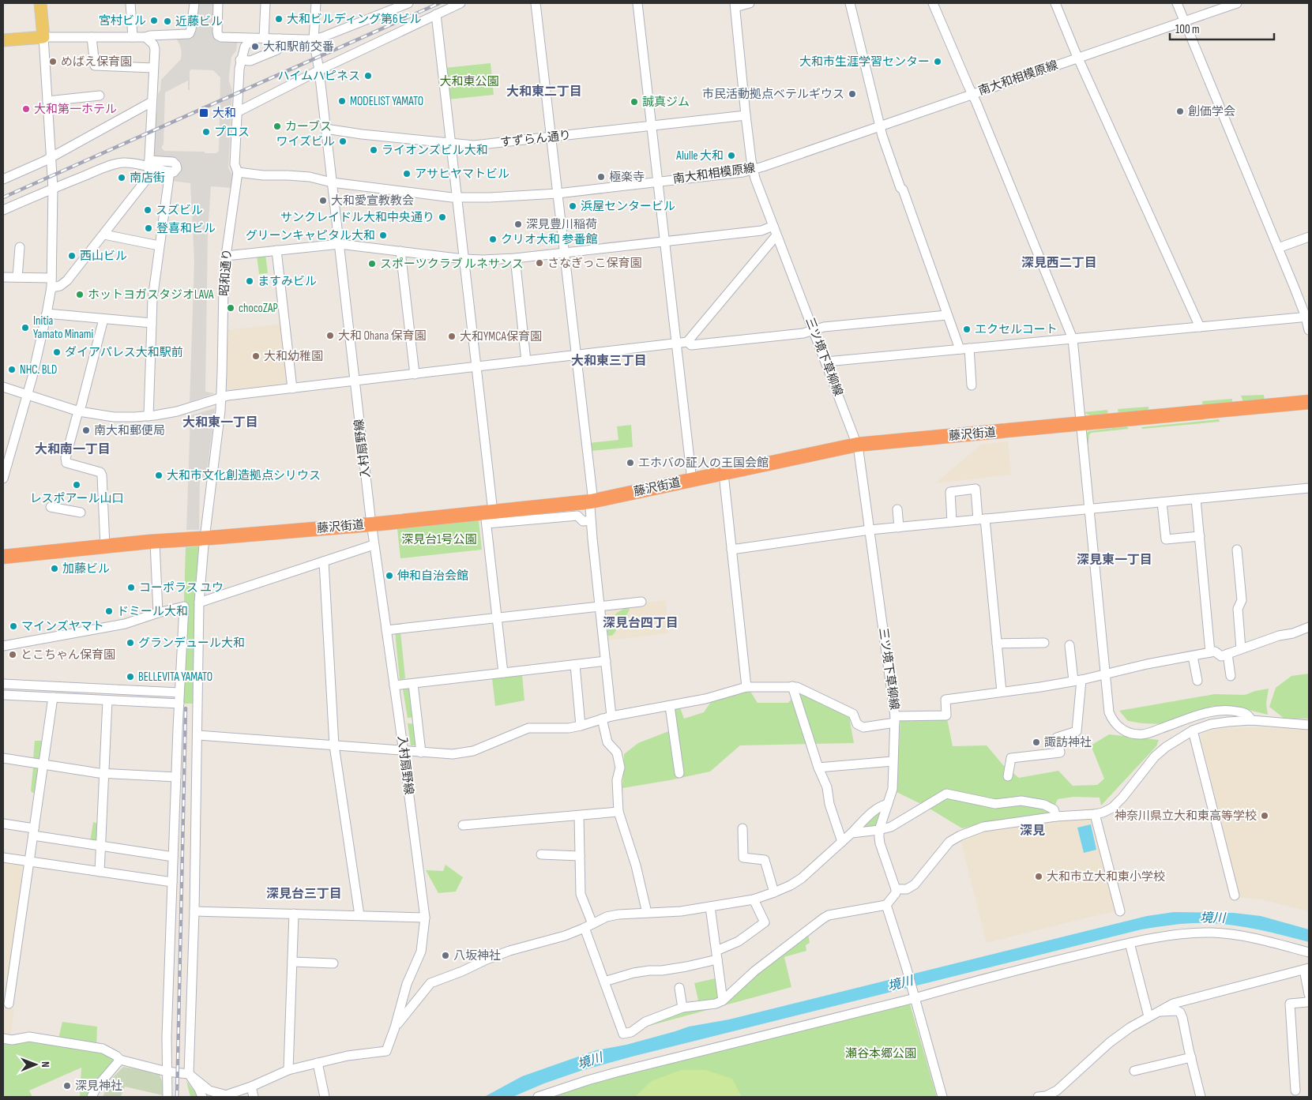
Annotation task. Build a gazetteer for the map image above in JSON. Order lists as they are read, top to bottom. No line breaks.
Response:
{"streets":{"highway":["藤沢街道"],"street":["南大和相模原線","すずらん通り","昭和通り","三ツ境下草柳線","入村扇野線"]},"crossings":[["南大和相模原線","昭和通り"],["南大和相模原線","三ツ境下草柳線"],["南大和相模原線","入村扇野線"],["すずらん通り","三ツ境下草柳線"],["すずらん通り","入村扇野線"],["昭和通り","藤沢街道"],["三ツ境下草柳線","藤沢街道"],["藤沢街道","入村扇野線"]],"districts":["大和東二丁目","深見西二丁目","大和東三丁目","大和東一丁目","大和南一丁目","深見東一丁目","深見台四丁目","深見","深見台三丁目"],"water":["境川"],"parks":["大和東公園","深見台1号公園","瀬谷本郷公園"],"places":{"other":["大和ビルディング第6ビル","宮村ビル","近藤ビル","大和駅前交番","めばえ保育園","大和市生涯学習センター","ハイムハピネス","市民活動拠点ベテルギウス","MODELIST YAMATO","誠真ジム","大和第一ホテル","創価学会","カーブス","プロス","ワイズビル","ライオンズビル大和","Alulle 大和","アサヒヤマトビル","極楽寺","南店街","大和愛宣教教会","浜屋センタービル","スズビル","サンクレイドル大和中央通り","深見豊川稲荷","登喜和ビル","グリーンキャピタル大和","クリオ大和 参番館","西山ビル","さなぎっこ保育園","スポーツクラブ ルネサンス","ますみビル","ホットヨガスタジオLAVA","chocoZAP","Initia Yamato Minami","エクセルコート","大和 Ohana 保育園","大和YMCA保育園","ダイアパレス大和駅前","大和幼稚園","NHC. BLD","南大和郵便局","エホバの証人の王国会館","大和市文化創造拠点シリウス","レスポアール山口","加藤ビル","伸和自治会館","コーポラス ユウ","ドミール大和","マインズヤマト","グランデュール大和","とこちゃん保育園","BELLEVITA YAMATO","諏訪神社","神奈川県立大和東高等学校","大和市立大和東小学校","八坂神社","深見神社"],"transit":["大和"]},"scale_bar":"100 m","north":"right"}
